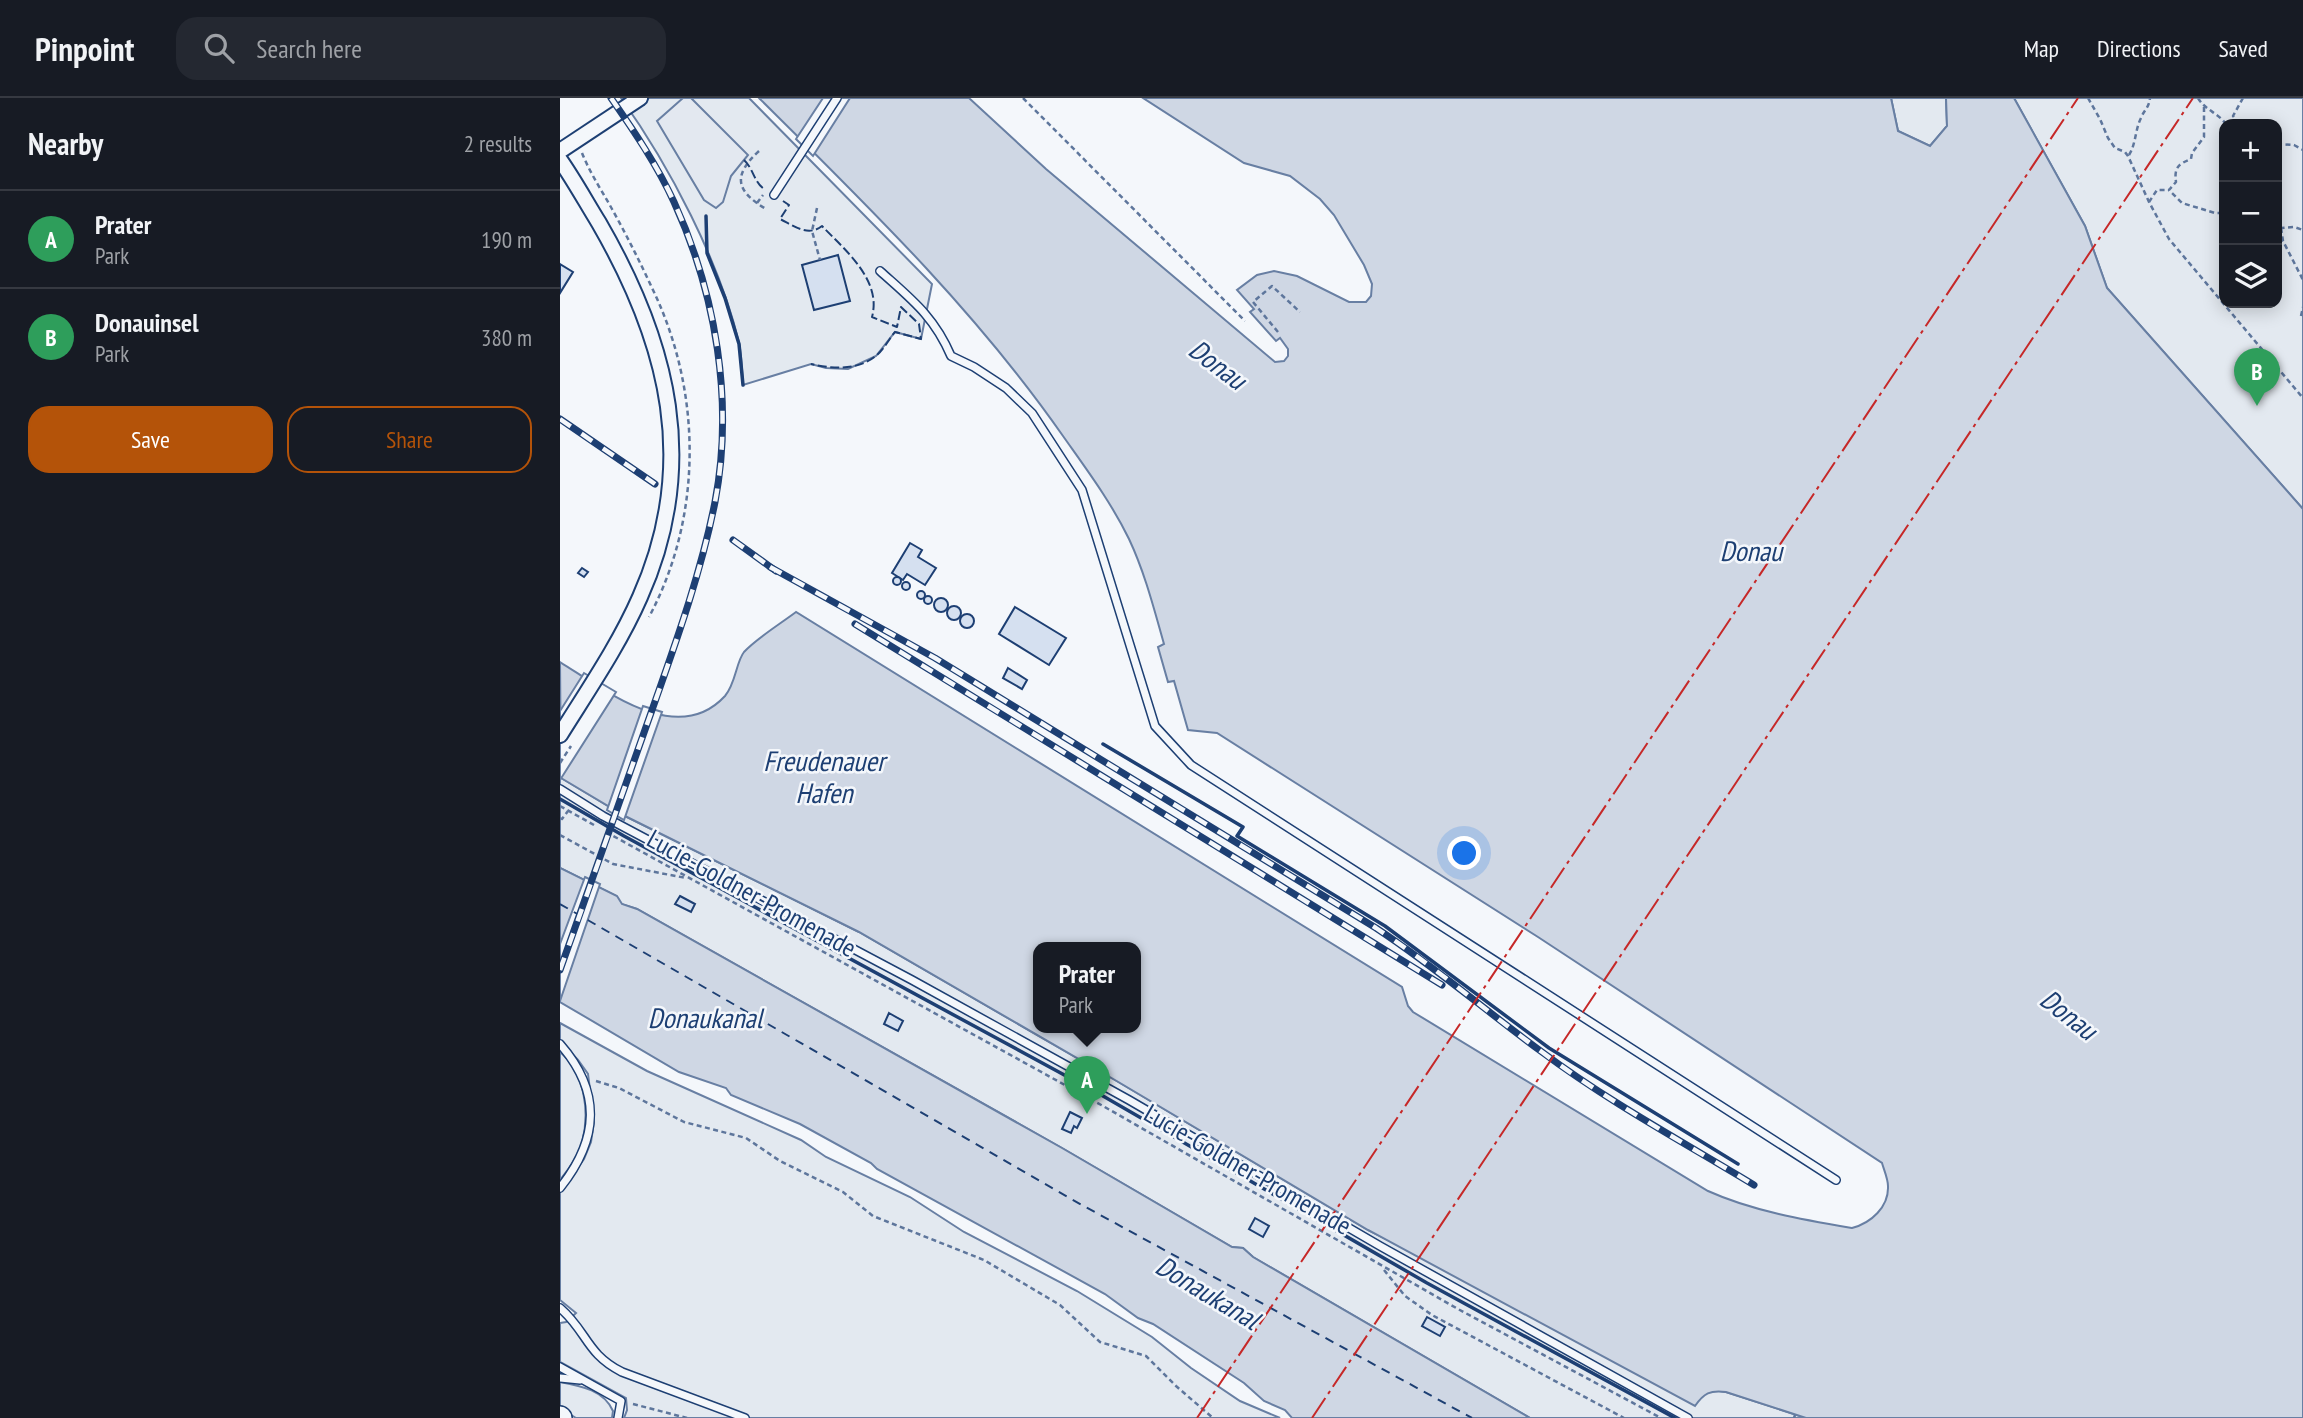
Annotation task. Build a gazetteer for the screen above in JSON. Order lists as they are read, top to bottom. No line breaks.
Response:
{"streets":{"path":["Lucie-Goldner-Promenade"]},"water":["Donau","Freudenauer Hafen","Donaukanal"],"page":{"header":"Pinpoint","search":"Search here","nav":["Map","Directions","Saved"],"heading":["Nearby","2 results"],"map_buttons":["+","−"],"list":[{"mark":"A","name":"Prater","note":"Park","value":"190 m"},{"mark":"B","name":"Donauinsel","note":"Park","value":"380 m"}],"pins":["B","A"],"buttons":["Save","Share"],"popup":["Prater","Park"]}}
